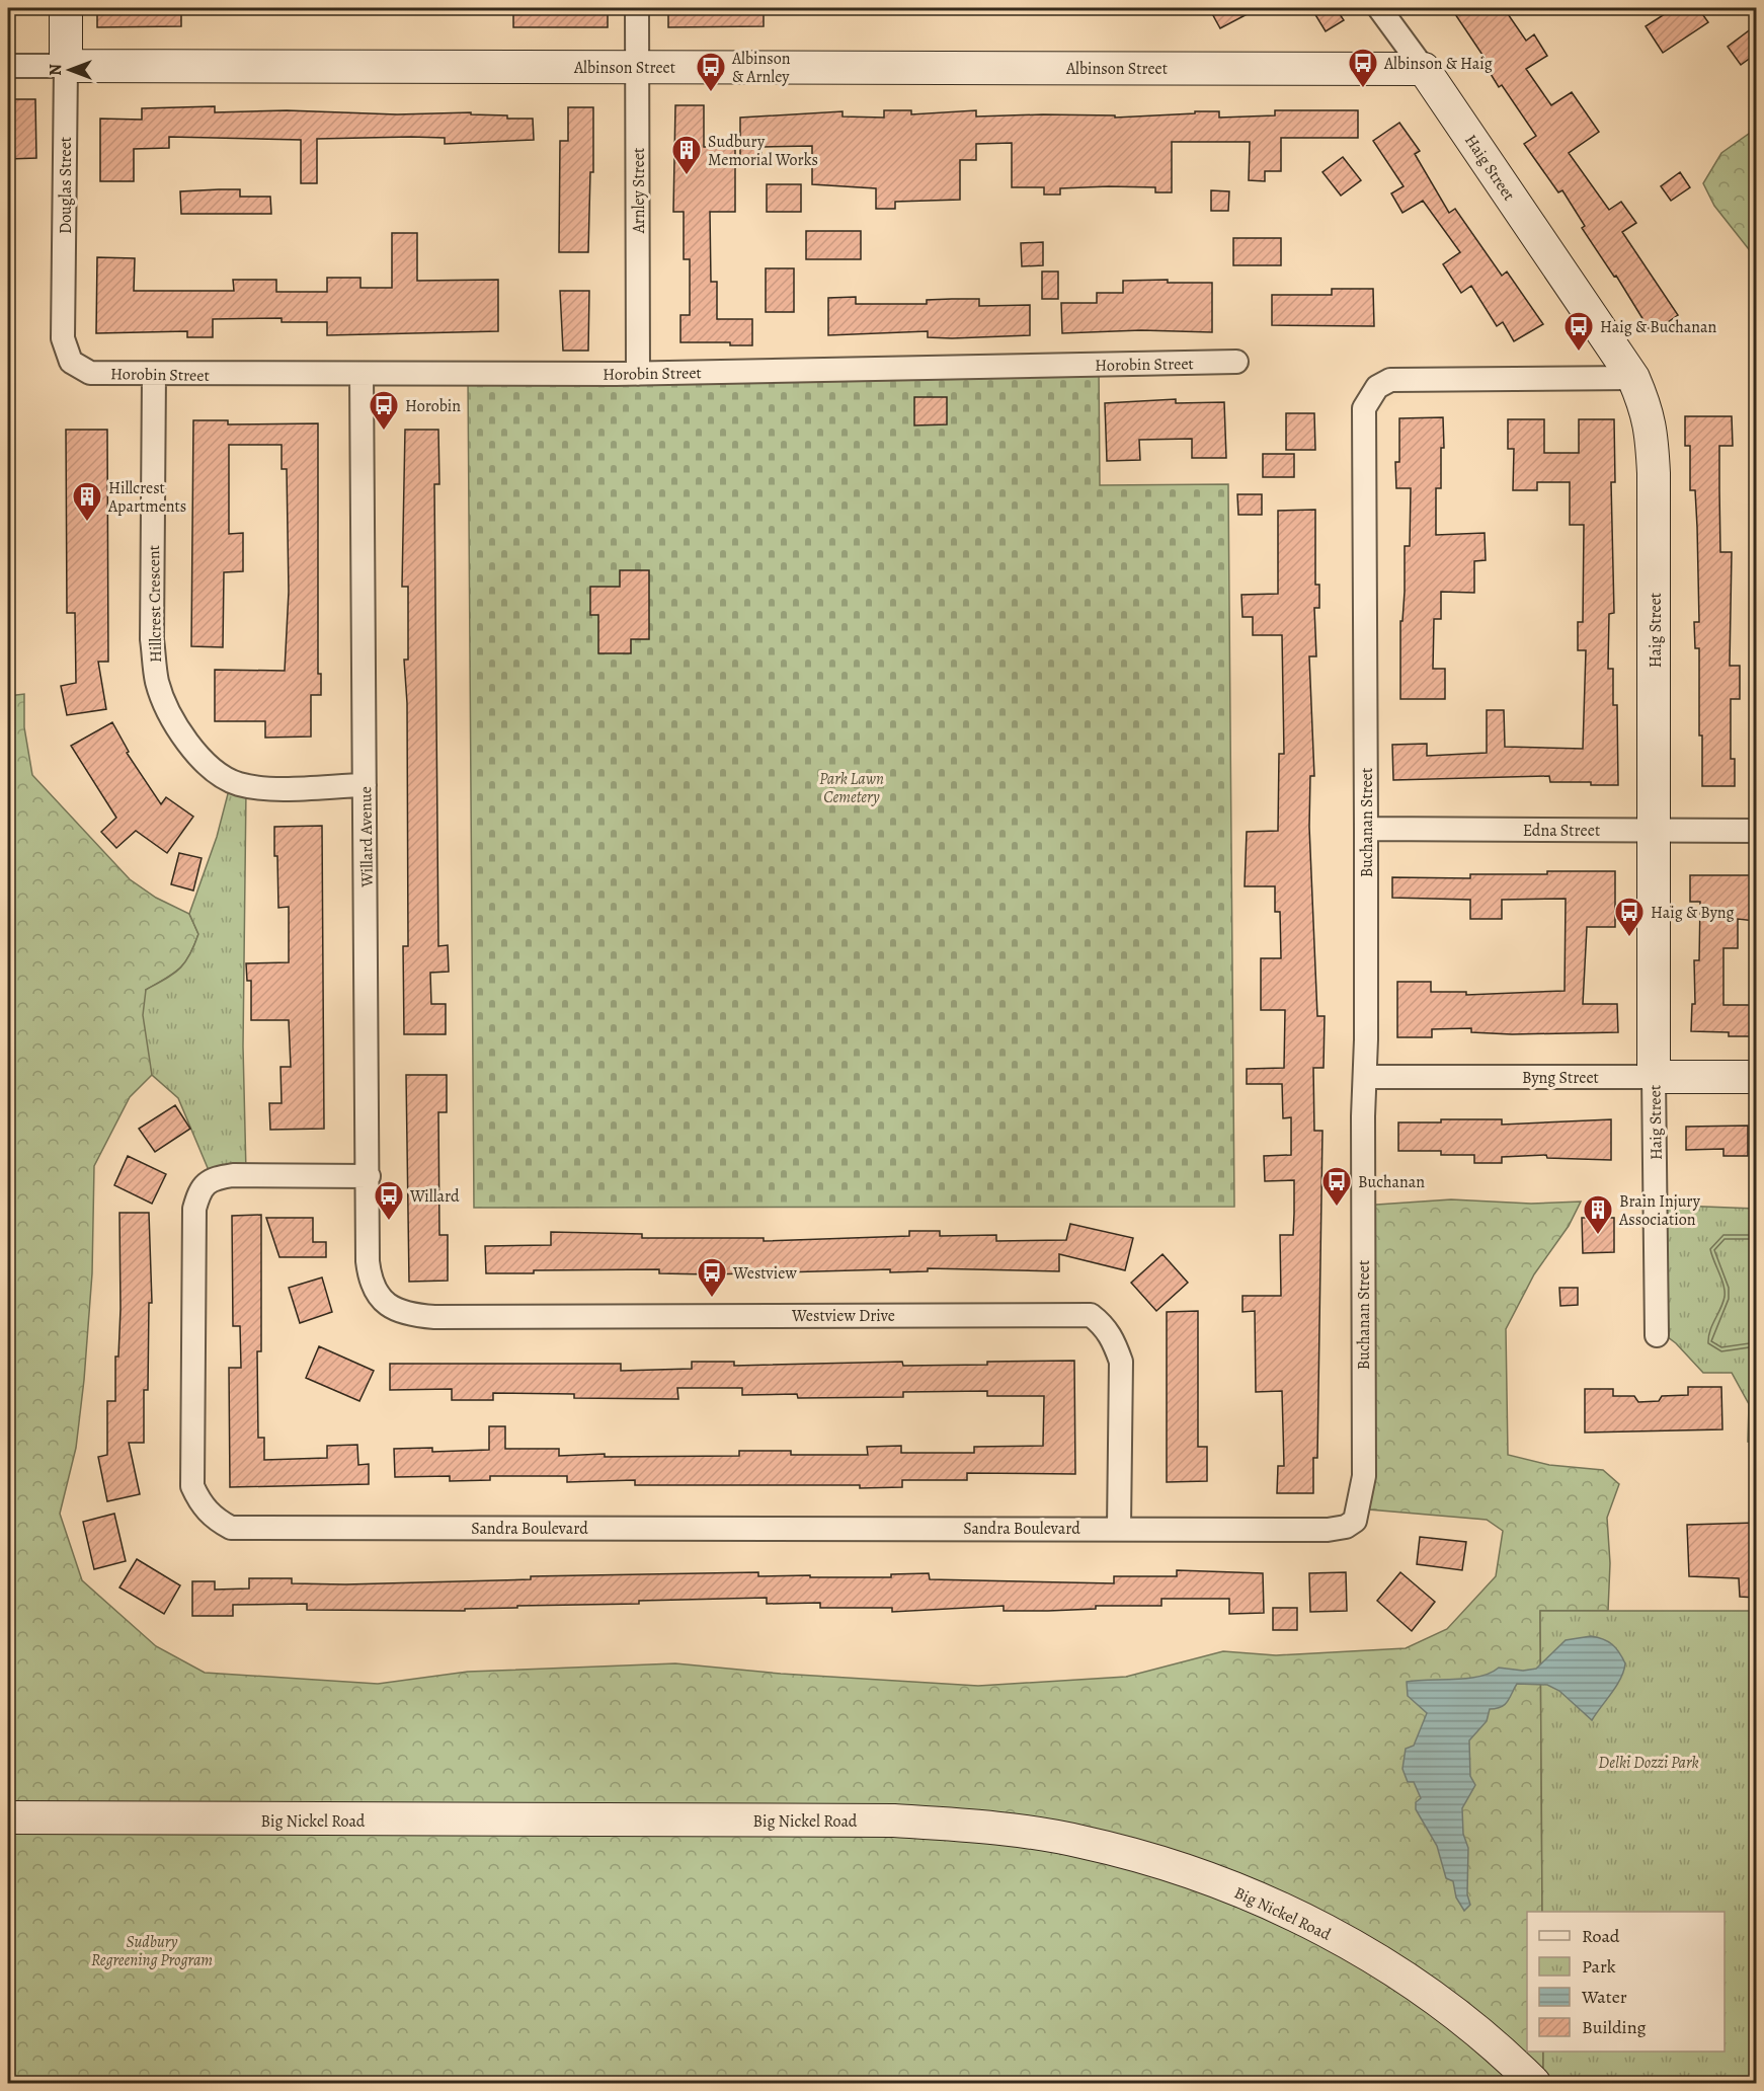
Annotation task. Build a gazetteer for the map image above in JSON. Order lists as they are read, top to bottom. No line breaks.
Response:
{"streets":{"street":["Albinson Street","Haig Street","Douglas Street","Arnley Street","Horobin Street","Hillcrest Crescent","Buchanan Street","Edna Street","Willard Avenue","Byng Street","Westview Drive","Sandra Boulevard","Big Nickel Road"]},"crossings":[["Albinson Street","Haig Street"],["Albinson Street","Douglas Street"],["Albinson Street","Arnley Street"],["Haig Street","Buchanan Street"],["Haig Street","Edna Street"],["Haig Street","Byng Street"],["Douglas Street","Horobin Street"],["Arnley Street","Horobin Street"],["Horobin Street","Hillcrest Crescent"],["Horobin Street","Willard Avenue"],["Hillcrest Crescent","Willard Avenue"],["Buchanan Street","Edna Street"],["Buchanan Street","Byng Street"],["Buchanan Street","Sandra Boulevard"],["Willard Avenue","Westview Drive"],["Willard Avenue","Sandra Boulevard"],["Westview Drive","Sandra Boulevard"]],"parks":["Park Lawn Cemetery","Delki Dozzi Park","Sudbury Regreening Program"],"places":{"bus stop":["Albinson & Haig","Albinson & Arnley","Haig & Buchanan","Horobin","Haig & Byng","Buchanan","Willard","Westview"],"building":["Sudbury Memorial Works","Hillcrest Apartments","Brain Injury Association"]},"legend":["Road","Park","Water","Building"],"north":"left"}
